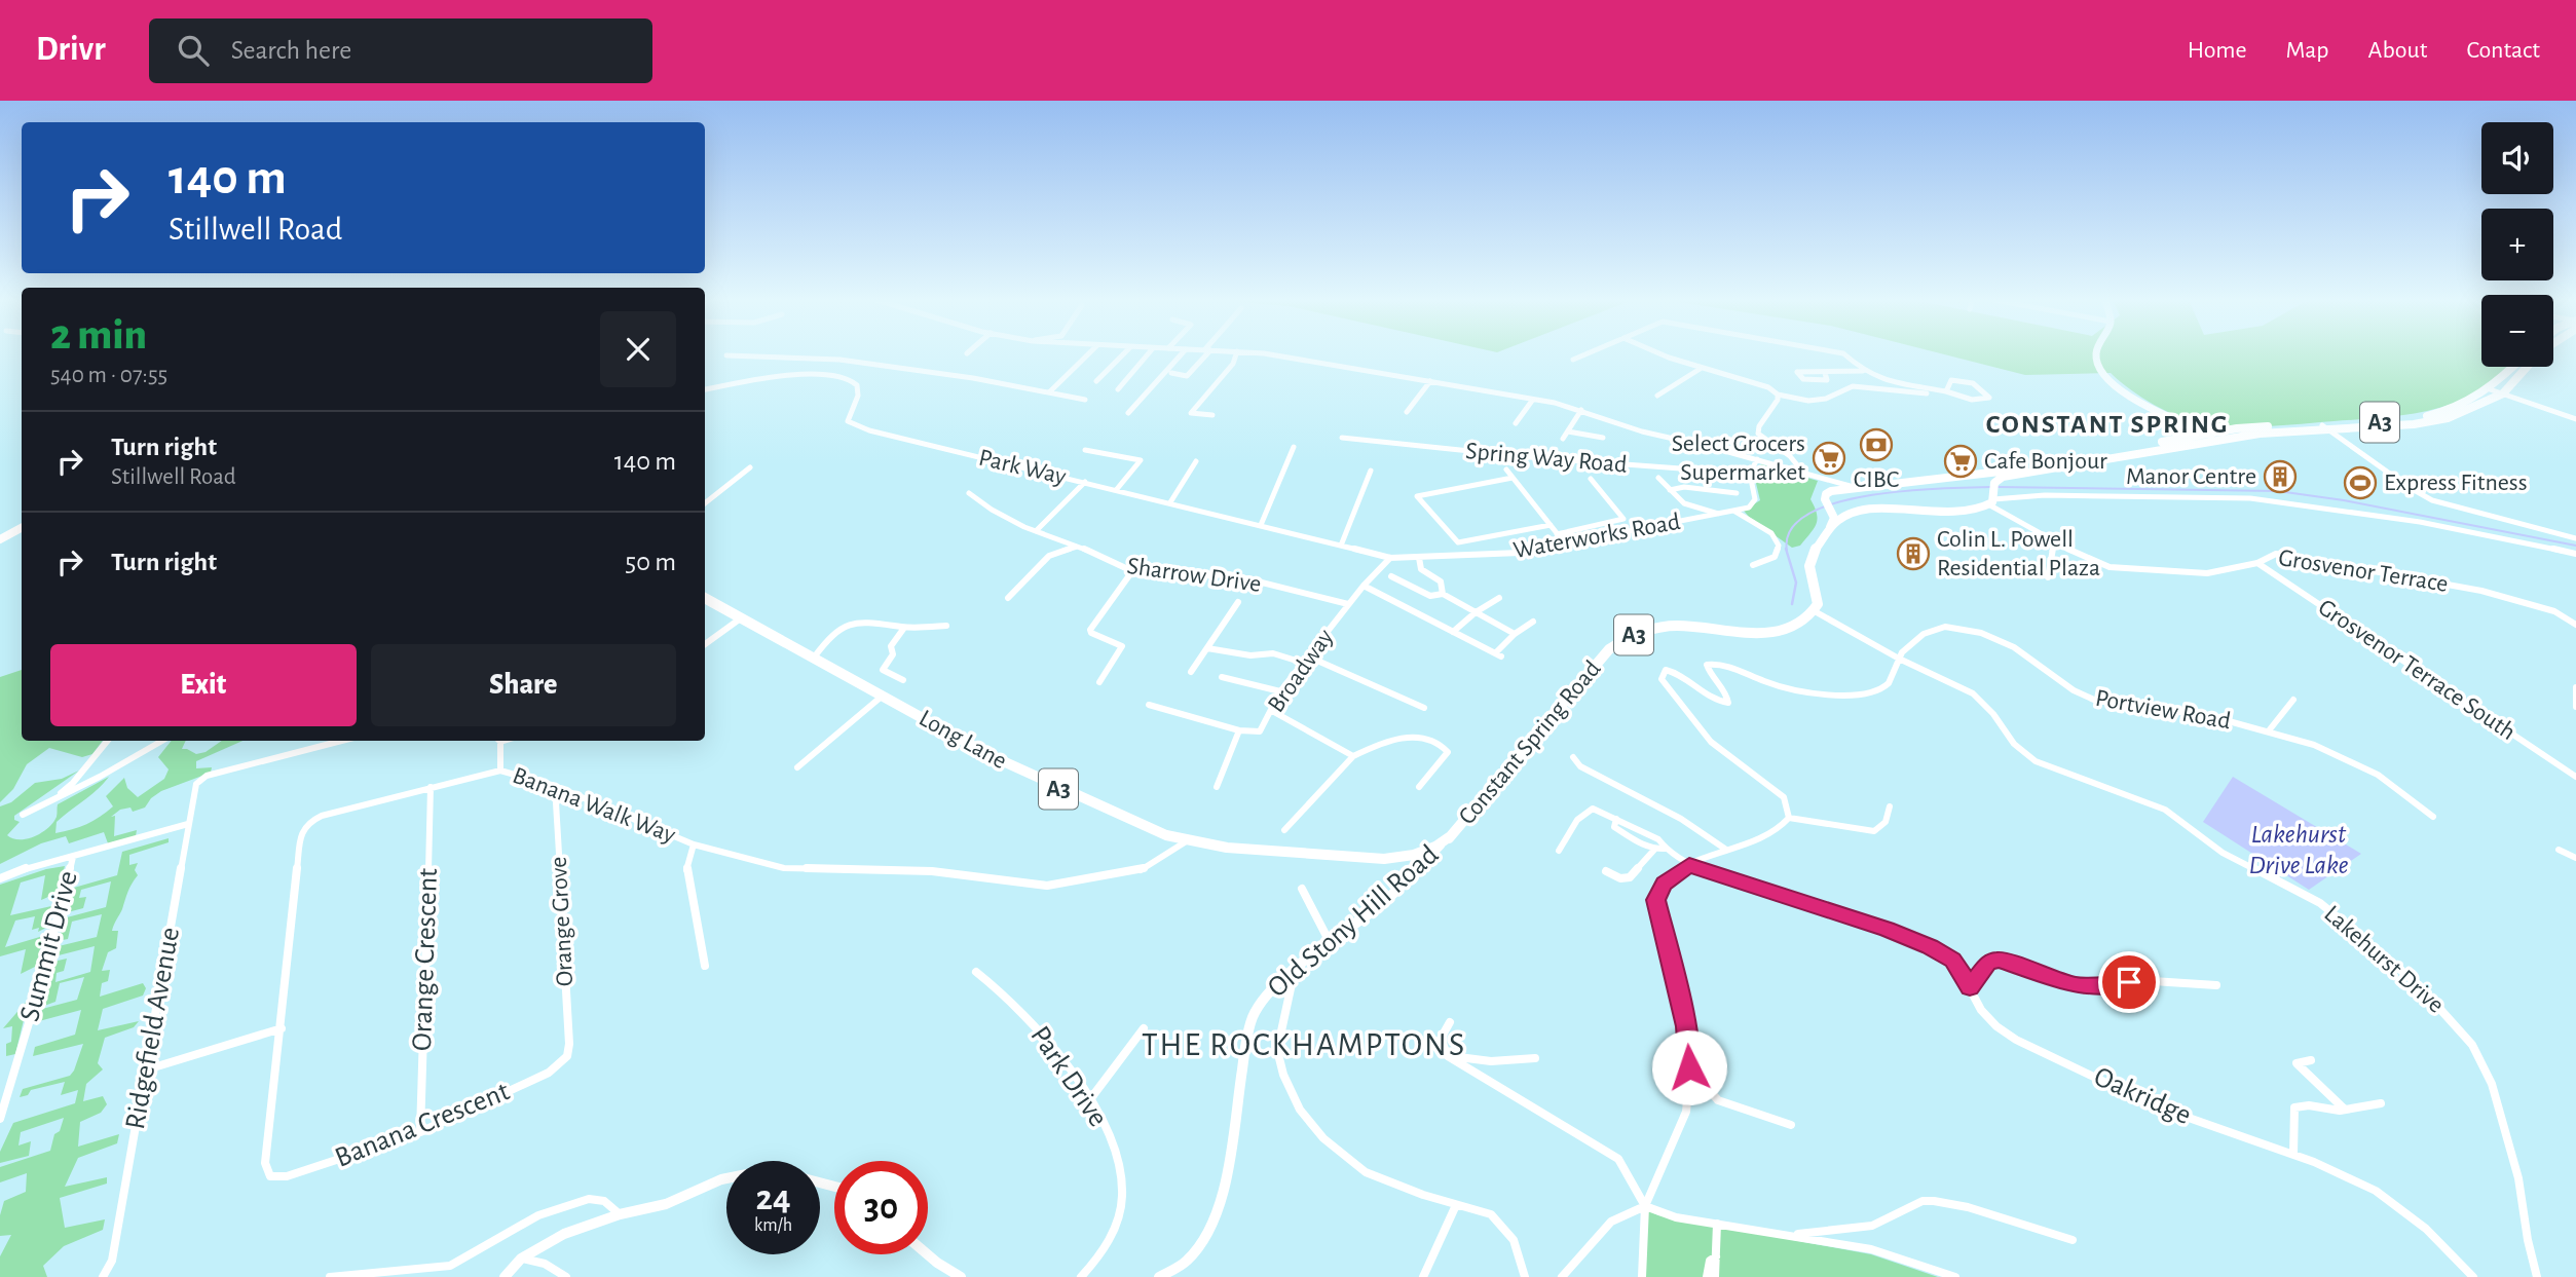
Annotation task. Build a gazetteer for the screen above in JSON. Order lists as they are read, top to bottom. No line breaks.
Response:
{"streets":{"main road":["A3","Long Lane","Constant Spring Road"],"street":["Spring Way Road","Park Way","Waterworks Road","Grosvenor Terrace","Sharrow Drive","Grosvenor Terrace South","Broadway","Portview Road","Banana Walk Way","Orange Grove","Old Stony Hill Road","Summit Drive","Orange Crescent","Lakehurst Drive","Ridgefield Avenue","Park Drive","Oakridge","Banana Crescent"]},"crossings":[["A3","Grosvenor Terrace"],["Park Way","Waterworks Road"],["Park Way","Broadway"],["Waterworks Road","Broadway"],["Grosvenor Terrace","Grosvenor Terrace South"],["Sharrow Drive","Broadway"],["Portview Road","Lakehurst Drive"],["Long Lane","Constant Spring Road"],["Long Lane","Banana Walk Way"],["Long Lane","Old Stony Hill Road"],["Constant Spring Road","Old Stony Hill Road"],["Constant Spring Road","Lakehurst Drive"],["Banana Walk Way","Orange Grove"],["Banana Walk Way","Orange Crescent"],["Banana Walk Way","Banana Crescent"],["Orange Grove","Banana Crescent"],["Orange Crescent","Banana Crescent"]],"districts":["CONSTANT SPRING","THE ROCKHAMPTONS"],"water":["Lakehurst Drive Lake"],"places":{"bank":["CIBC"],"supermarket":["Select Grocers Supermarket","Cafe Bonjour"],"building":["Manor Centre","Colin L. Powell Residential Plaza"],"sports":["Express Fitness"]},"page":{"header":"Drivr","search":"Search here","nav":["Home","Map","About","Contact"],"map_buttons":["+","−"],"turn":["140 m","Stillwell Road"],"heading":["2 min","540 m · 07:55"],"list":[{"name":"Turn right","note":"Stillwell Road","value":"140 m"},{"name":"Turn right","value":"50 m"}],"buttons":["Exit","Share"],"speed":"24 km/h","limit":"30"}}
